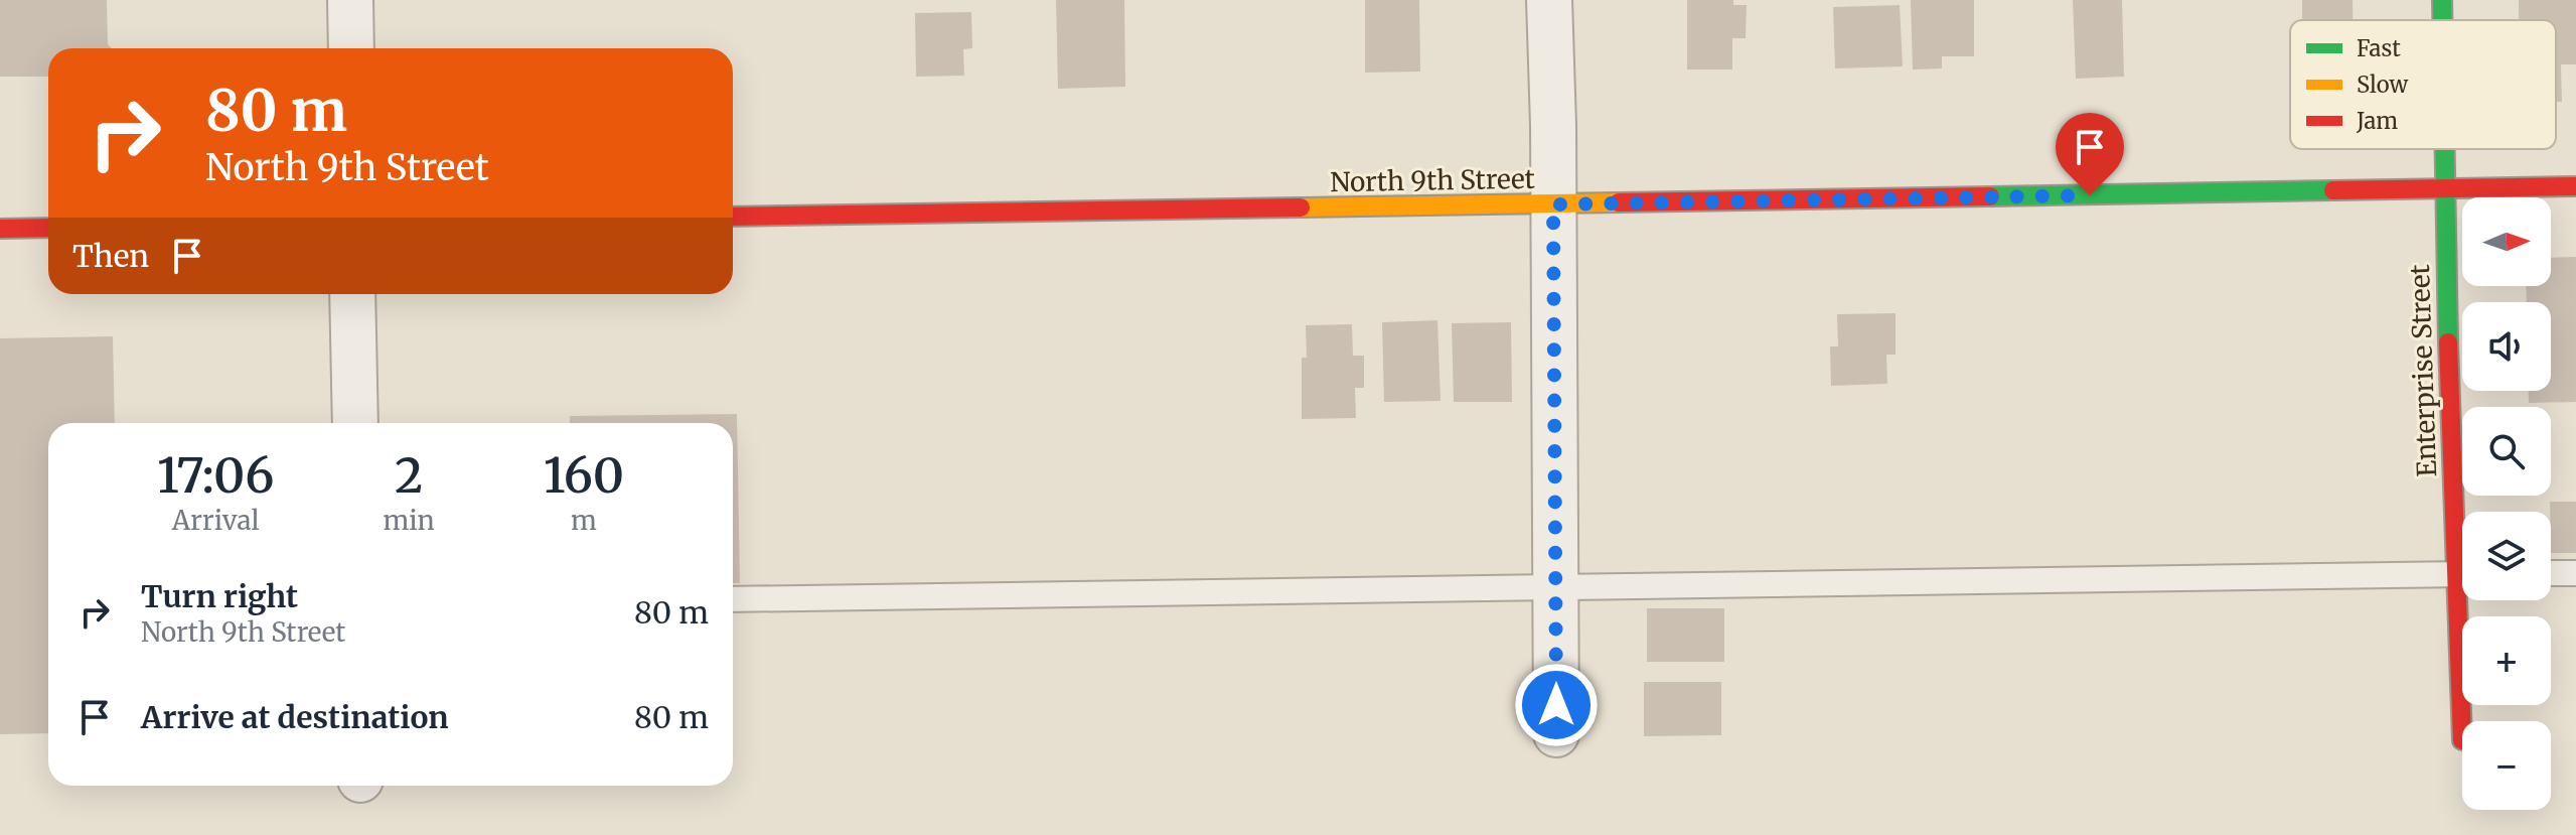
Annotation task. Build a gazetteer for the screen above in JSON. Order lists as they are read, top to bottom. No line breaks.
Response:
{"streets":{"main road":["North 9th Street","Enterprise Street"]},"crossings":[["North 9th Street","Enterprise Street"]],"legend":["Fast","Slow","Jam"],"north":"right","page":{"turn":["80 m","North 9th Street"],"map_buttons":["+","−"],"then":"Then","eta":["17:06","Arrival","2","min","160","m"],"list":[{"name":"Turn right","note":"North 9th Street","value":"80 m"},{"name":"Arrive at destination","value":"80 m"}]}}
